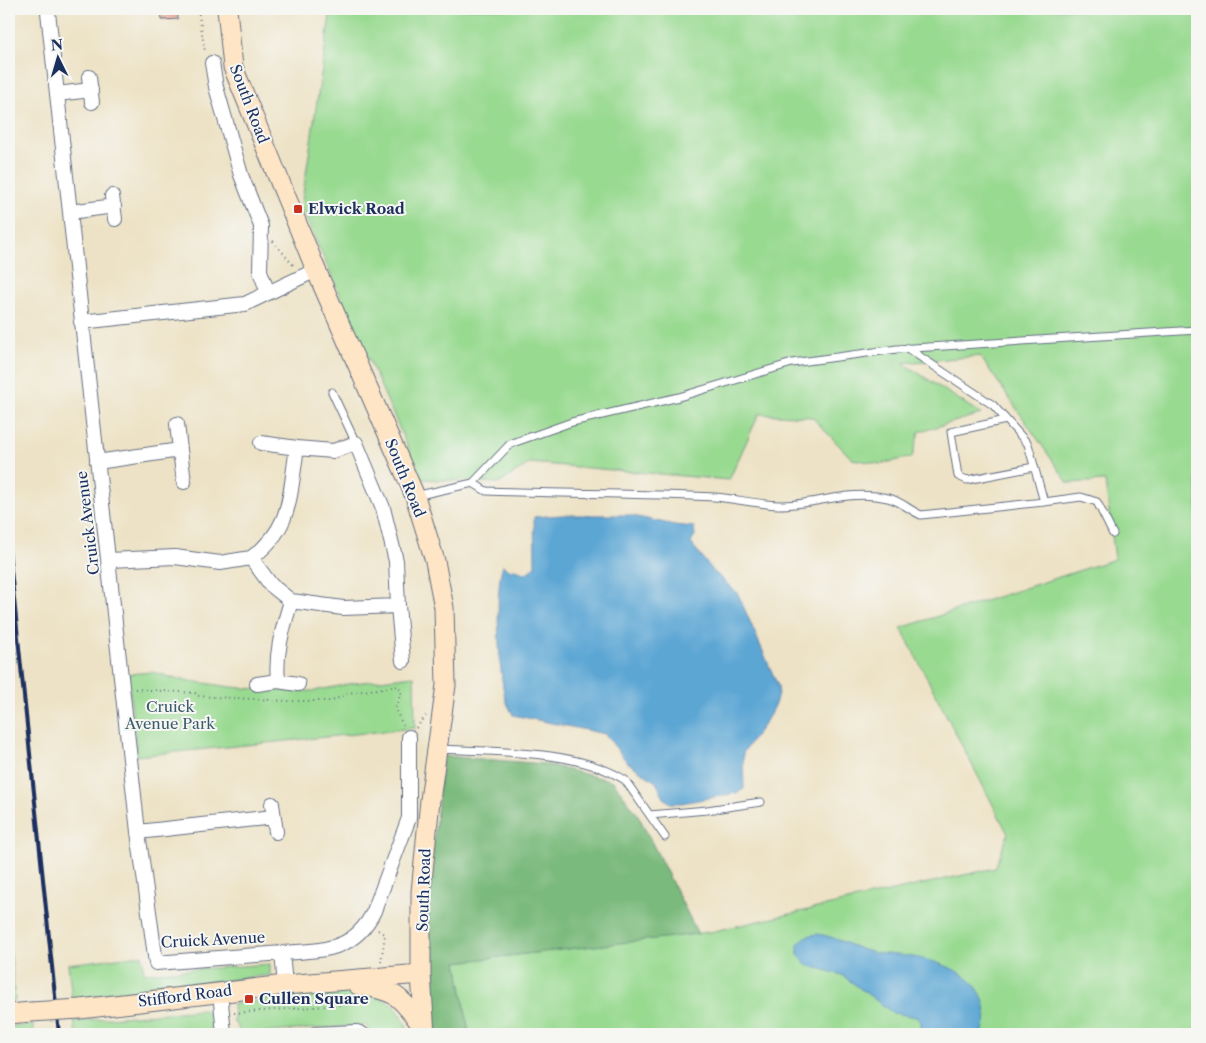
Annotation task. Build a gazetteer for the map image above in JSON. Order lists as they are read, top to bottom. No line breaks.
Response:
{"streets":{"main road":["South Road","Stifford Road"],"street":["Cruick Avenue"]},"crossings":[["South Road","Cruick Avenue"],["South Road","Stifford Road"]],"parks":["Cruick Avenue Park"],"places":{"transit":["Elwick Road","Cullen Square"]},"north":"top"}
